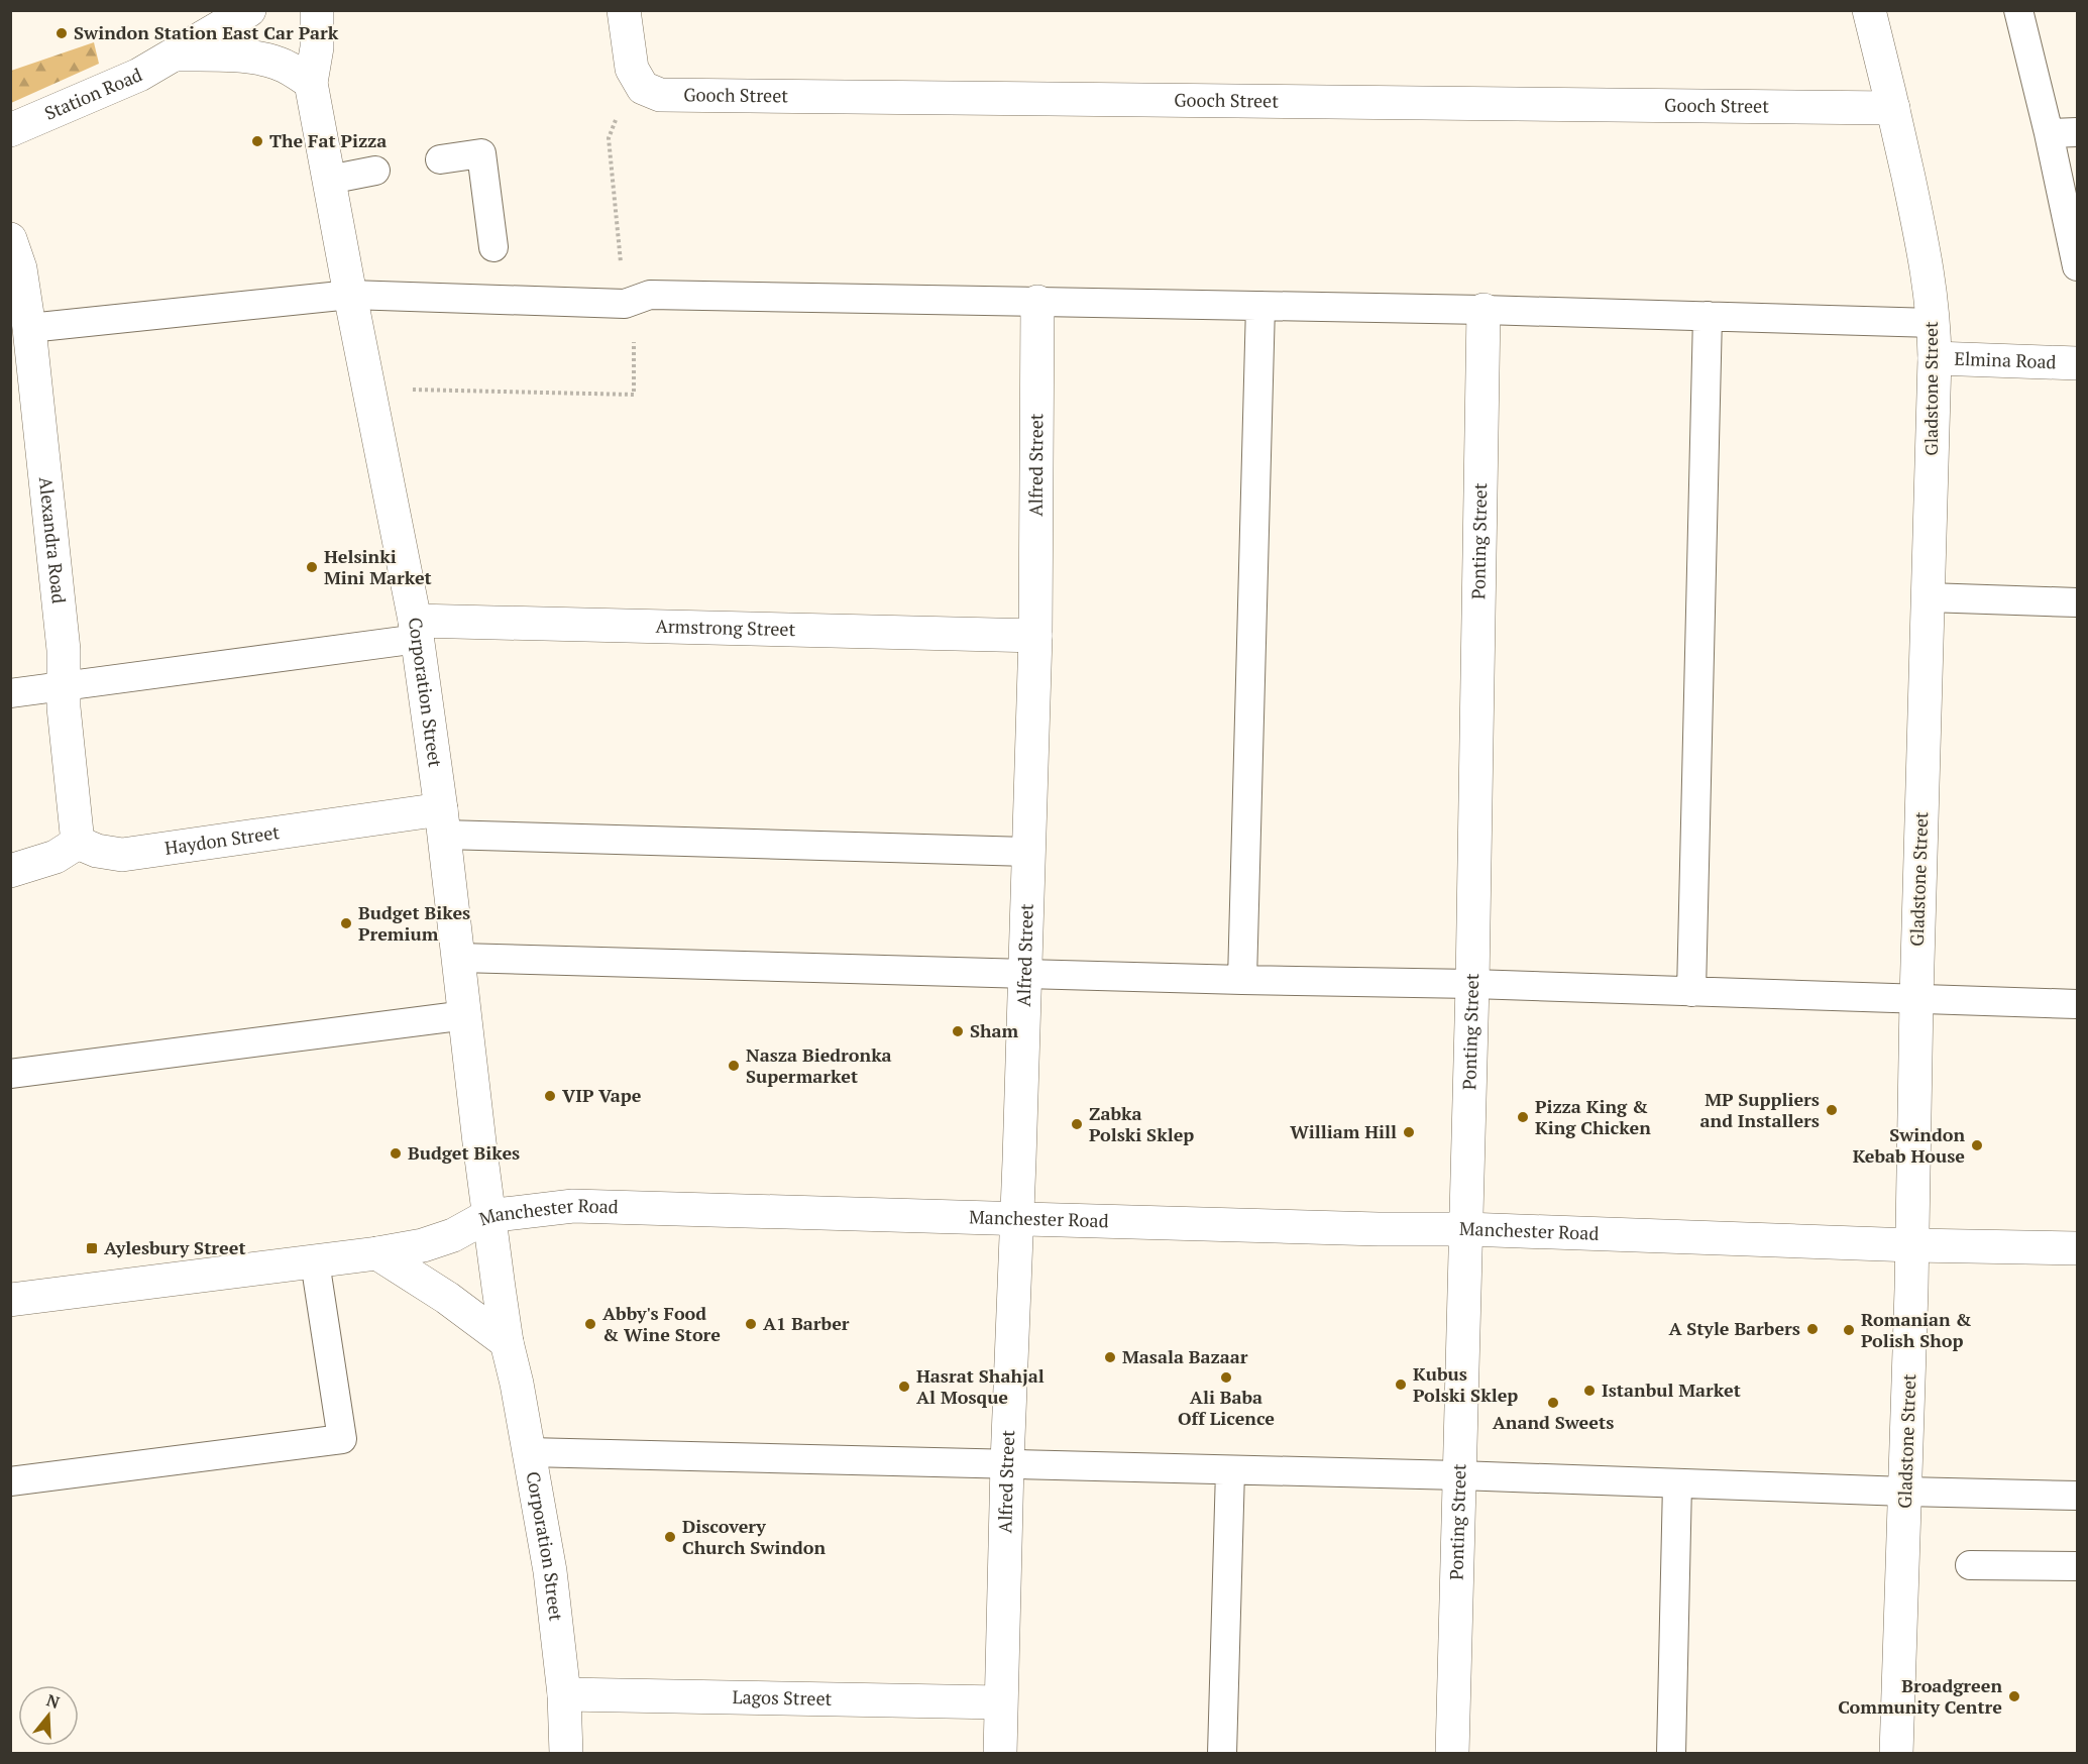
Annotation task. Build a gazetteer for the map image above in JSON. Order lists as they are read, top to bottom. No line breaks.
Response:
{"streets":{"street":["Station Road","Gooch Street","Elmina Road","Gladstone Street","Alfred Street","Alexandra Road","Ponting Street","Armstrong Street","Corporation Street","Haydon Street","Manchester Road","Lagos Street"]},"crossings":[["Station Road","Corporation Street"],["Gooch Street","Gladstone Street"],["Elmina Road","Gladstone Street"],["Gladstone Street","Manchester Road"],["Alfred Street","Armstrong Street"],["Alfred Street","Manchester Road"],["Alfred Street","Lagos Street"],["Alexandra Road","Haydon Street"],["Ponting Street","Manchester Road"],["Armstrong Street","Corporation Street"],["Corporation Street","Haydon Street"],["Corporation Street","Manchester Road"],["Corporation Street","Lagos Street"]],"places":{"other":["Swindon Station East Car Park","The Fat Pizza","Helsinki Mini Market","Budget Bikes Premium","Sham","Nasza Biedronka Supermarket","VIP Vape","MP Suppliers and Installers","Pizza King & King Chicken","Zabka Polski Sklep","William Hill","Swindon Kebab House","Budget Bikes","Abby's Food & Wine Store","A1 Barber","A Style Barbers","Romanian & Polish Shop","Masala Bazaar","Ali Baba Off Licence","Kubus Polski Sklep","Hasrat Shahjal Al Mosque","Istanbul Market","Anand Sweets","Discovery Church Swindon","Broadgreen Community Centre"],"transit":["Aylesbury Street"]},"north":"top"}
